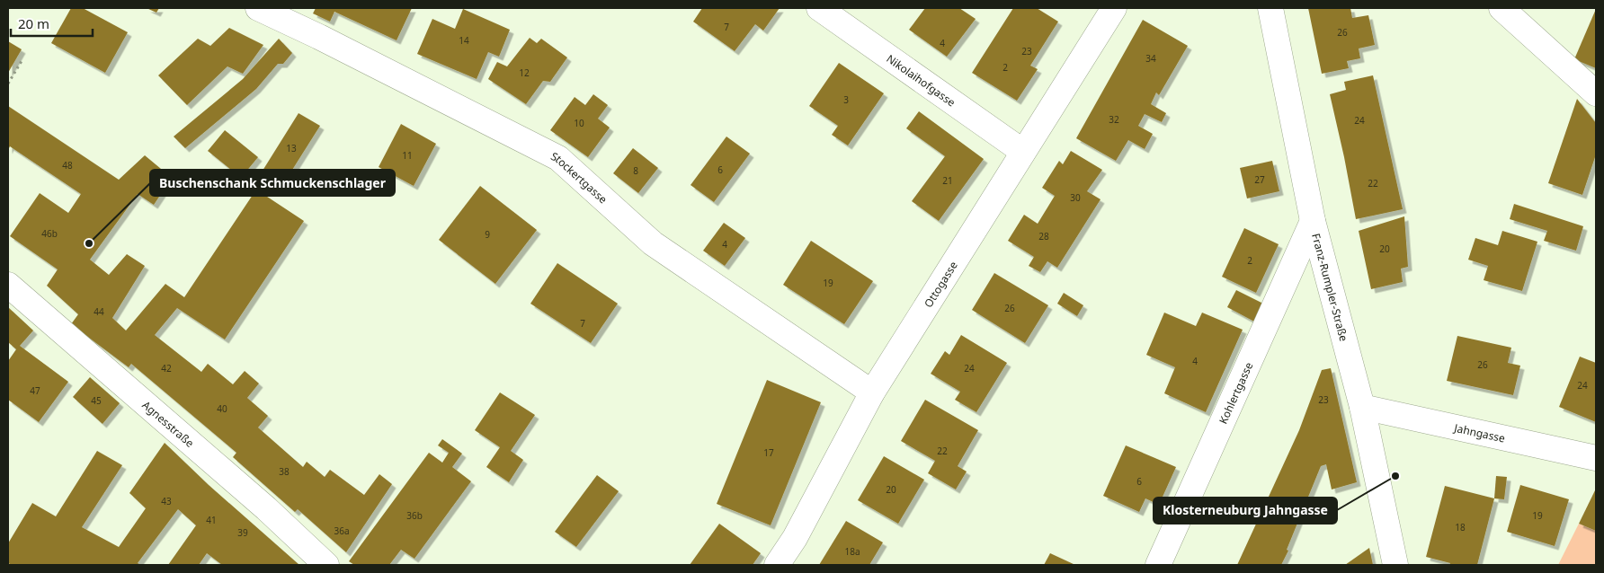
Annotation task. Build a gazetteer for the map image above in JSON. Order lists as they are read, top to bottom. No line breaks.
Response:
{"streets":{"street":["Nikolaihofgasse","Stockertgasse","Ottogasse","Franz-Rumpler-Straße","Kohlertgasse","Agnesstraße","Jahngasse"]},"crossings":[["Nikolaihofgasse","Ottogasse"],["Stockertgasse","Ottogasse"],["Franz-Rumpler-Straße","Kohlertgasse"],["Franz-Rumpler-Straße","Jahngasse"]],"places":["Buschenschank Schmuckenschlager","Klosterneuburg Jahngasse"],"house_numbers":["7","26","14","4","23","34","2","12","3","32","24","10","13","11","48","6","8","27","21","22","30","46b","9","28","4","20","2","19","26","44","7","4","26","42","24","24","47","23","45","40","22","17","38","6","20","43","36b","19","41","18","36a","39","18a"],"scale_bar":"20 m"}
